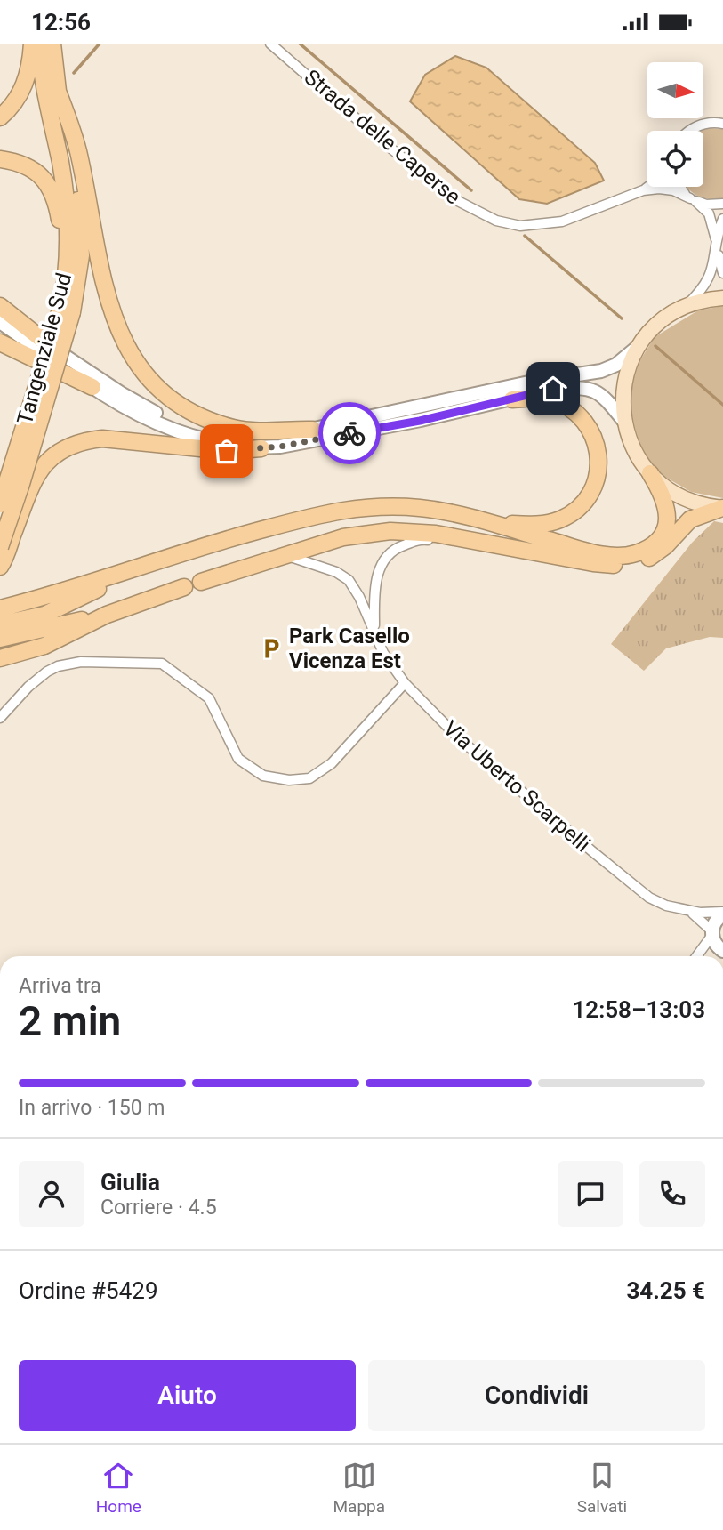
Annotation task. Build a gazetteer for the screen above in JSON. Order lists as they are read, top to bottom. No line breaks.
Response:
{"streets":{"highway":["Tangenziale Sud"],"street":["Strada delle Caperse","Via Uberto Scarpelli"]},"places":{"parking":["Park Casello Vicenza Est"]},"north":"right","page":{"status":"12:56","heading":["2 min","Arriva tra","12:58–13:03"],"panel":["Giulia","Corriere · 4.5","Ordine #5429","34.25 €"],"bar":"In arrivo · 150 m","buttons":["Aiuto","Condividi"],"tabs":["Home","Mappa","Salvati"]}}
